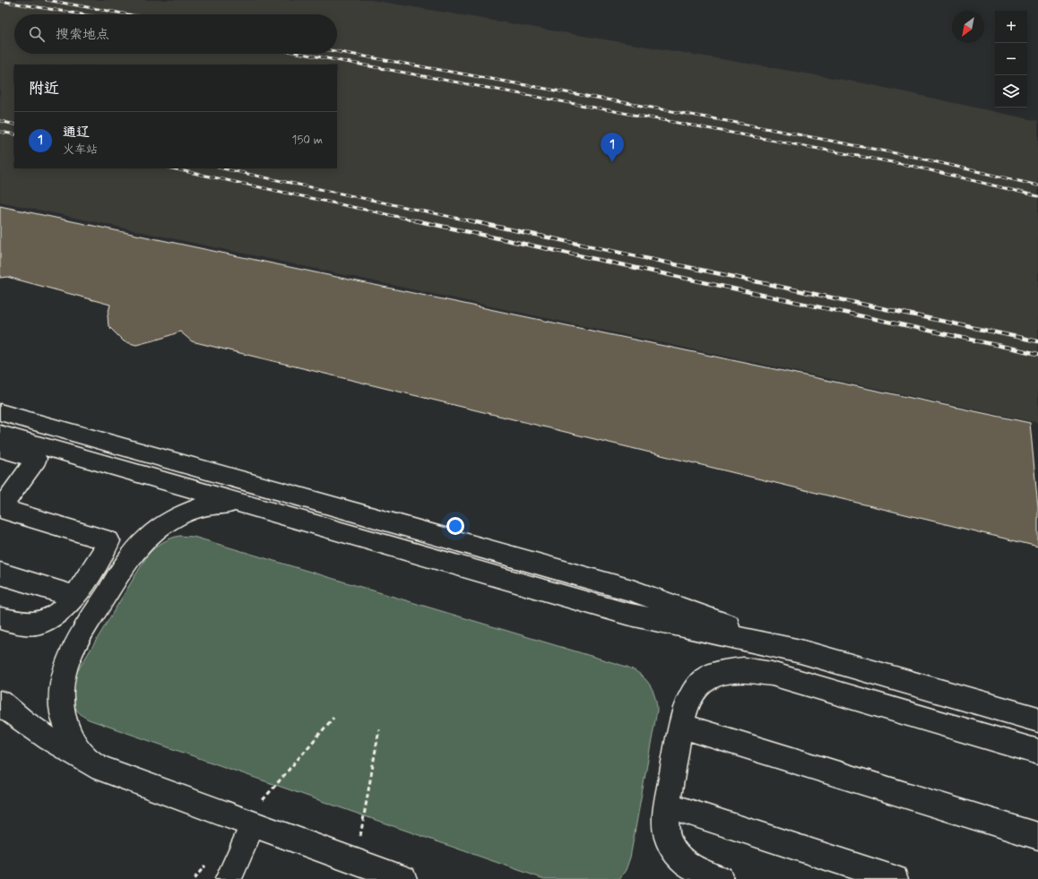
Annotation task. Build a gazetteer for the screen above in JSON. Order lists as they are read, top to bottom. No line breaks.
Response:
{"north":"bottom left","page":{"map_buttons":["+","−"],"search":"搜索地点","heading":"附近","list":[{"mark":"1","name":"通辽","note":"火车站","value":"150 m"}],"pins":"1"}}
